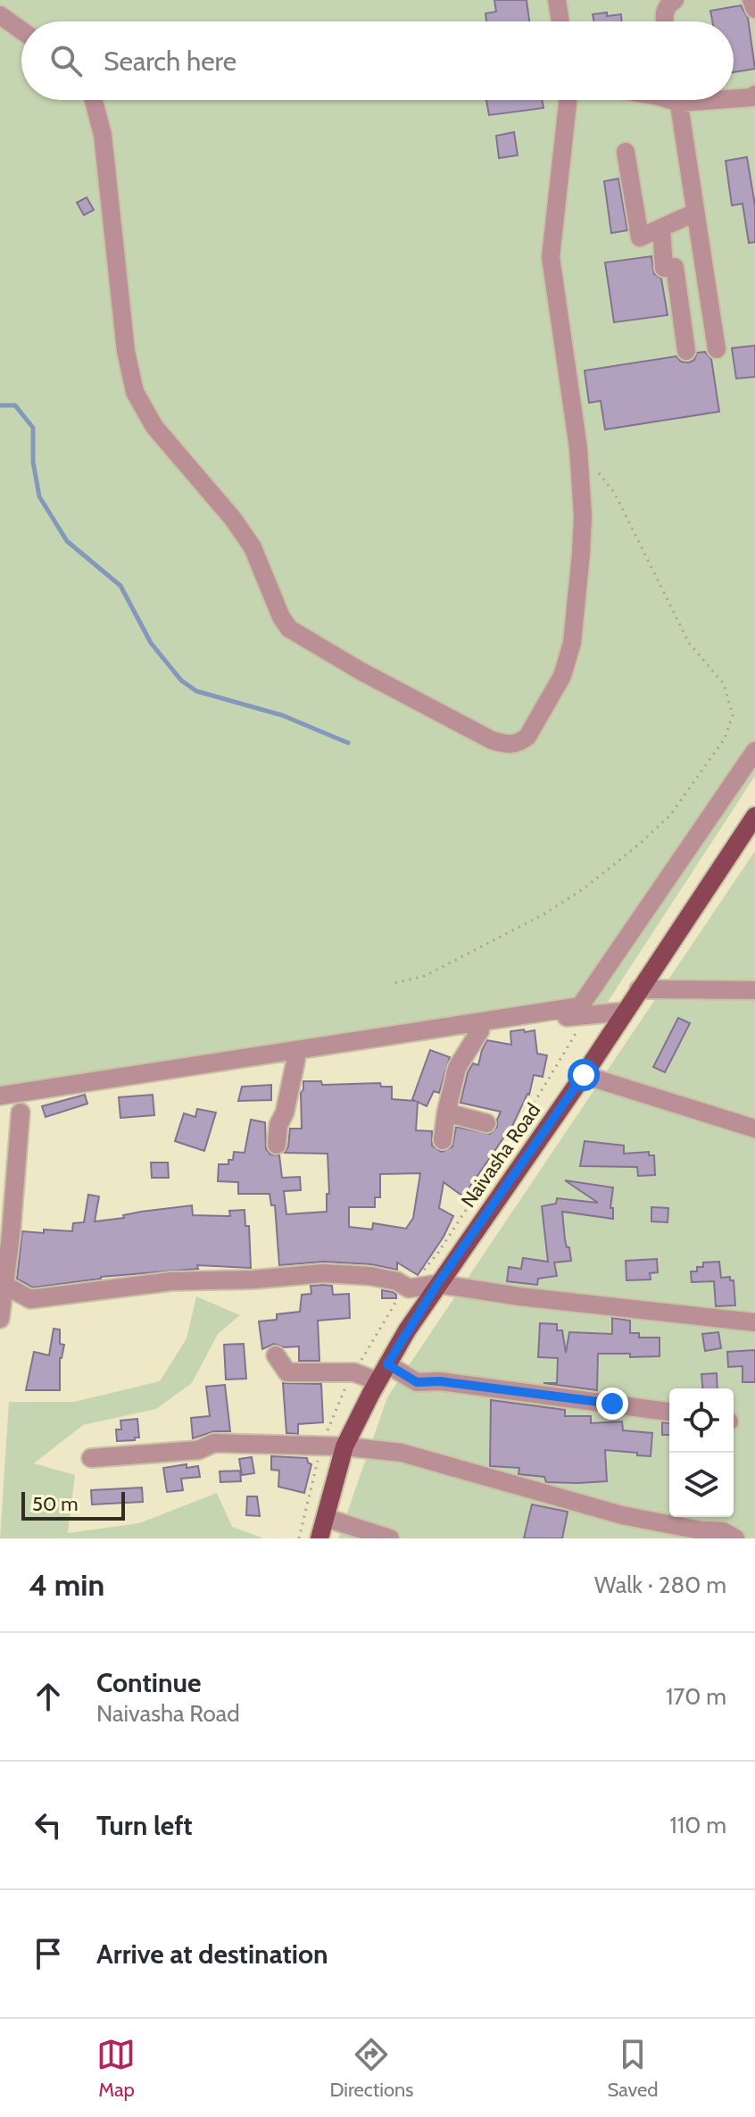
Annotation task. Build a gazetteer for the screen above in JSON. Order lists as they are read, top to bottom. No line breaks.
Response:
{"streets":{"main road":["Naivasha Road"]},"scale_bar":"50 m","page":{"search":"Search here","scale":"50 m","heading":["4 min","Walk · 280 m"],"list":[["Continue","Naivasha Road","170 m"],["Turn left","110 m"],"Arrive at destination"],"nav":["Map","Directions","Saved"]}}
